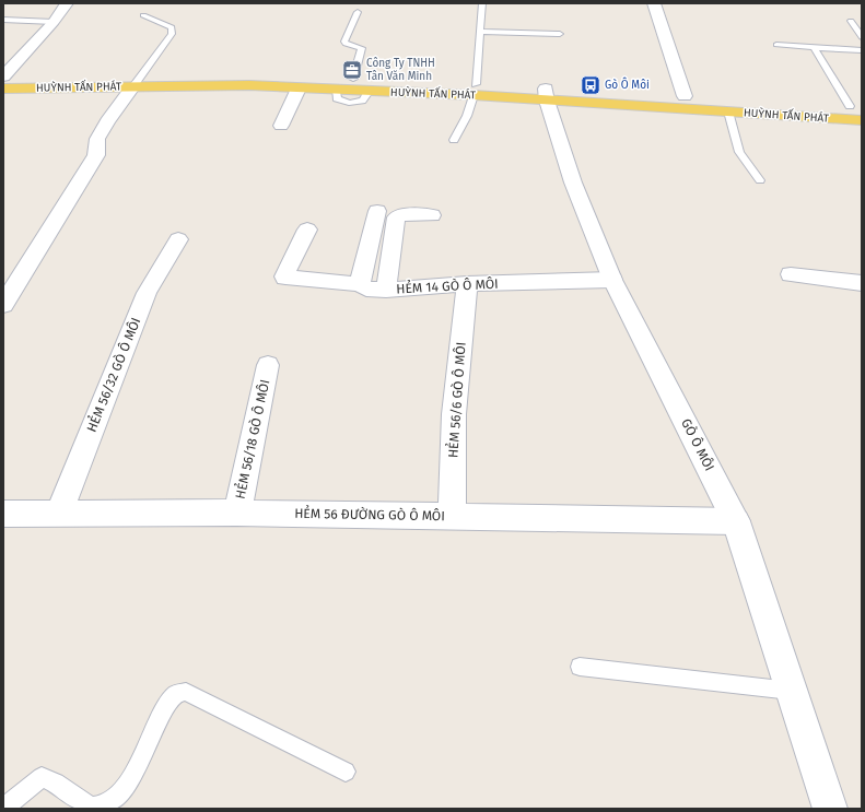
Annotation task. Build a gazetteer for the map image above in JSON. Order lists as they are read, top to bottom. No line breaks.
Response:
{"streets":{"main road":["HUỲNH TẤN PHÁT"],"street":["HẺM 14 GÒ Ô MÔI","HẺM 56/32 GÒ Ô MÔI","HẺM 56/6 GÒ Ô MÔI","HẺM 56/18 GÒ Ô MÔI","GÒ Ô MÔI","HẺM 56 ĐƯỜNG GÒ Ô MÔI"]},"crossings":[["HUỲNH TẤN PHÁT","GÒ Ô MÔI"],["HẺM 14 GÒ Ô MÔI","HẺM 56/6 GÒ Ô MÔI"],["HẺM 14 GÒ Ô MÔI","GÒ Ô MÔI"],["HẺM 56/32 GÒ Ô MÔI","HẺM 56 ĐƯỜNG GÒ Ô MÔI"],["HẺM 56/6 GÒ Ô MÔI","HẺM 56 ĐƯỜNG GÒ Ô MÔI"],["HẺM 56/18 GÒ Ô MÔI","HẺM 56 ĐƯỜNG GÒ Ô MÔI"],["GÒ Ô MÔI","HẺM 56 ĐƯỜNG GÒ Ô MÔI"]],"places":{"office":["Công Ty TNHH Tân Văn Minh"],"bus stop":["Gò Ô Môi"]}}
